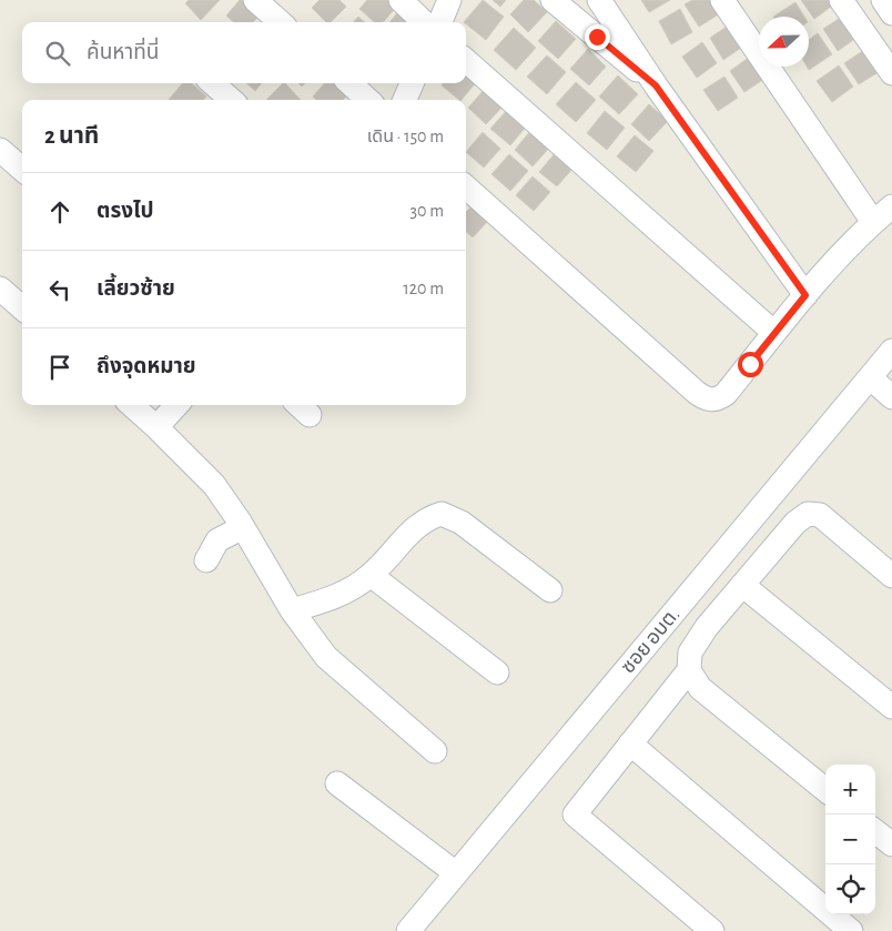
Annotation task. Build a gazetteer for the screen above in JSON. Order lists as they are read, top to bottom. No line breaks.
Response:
{"streets":{"street":["ซอย อบต."]},"north":"left","page":{"search":"ค้นหาที่นี่","heading":["2 นาที","เดิน · 150 m"],"list":[["ตรงไป","30 m"],["เลี้ยวซ้าย","120 m"],"ถึงจุดหมาย"],"map_buttons":["+","−"]}}
